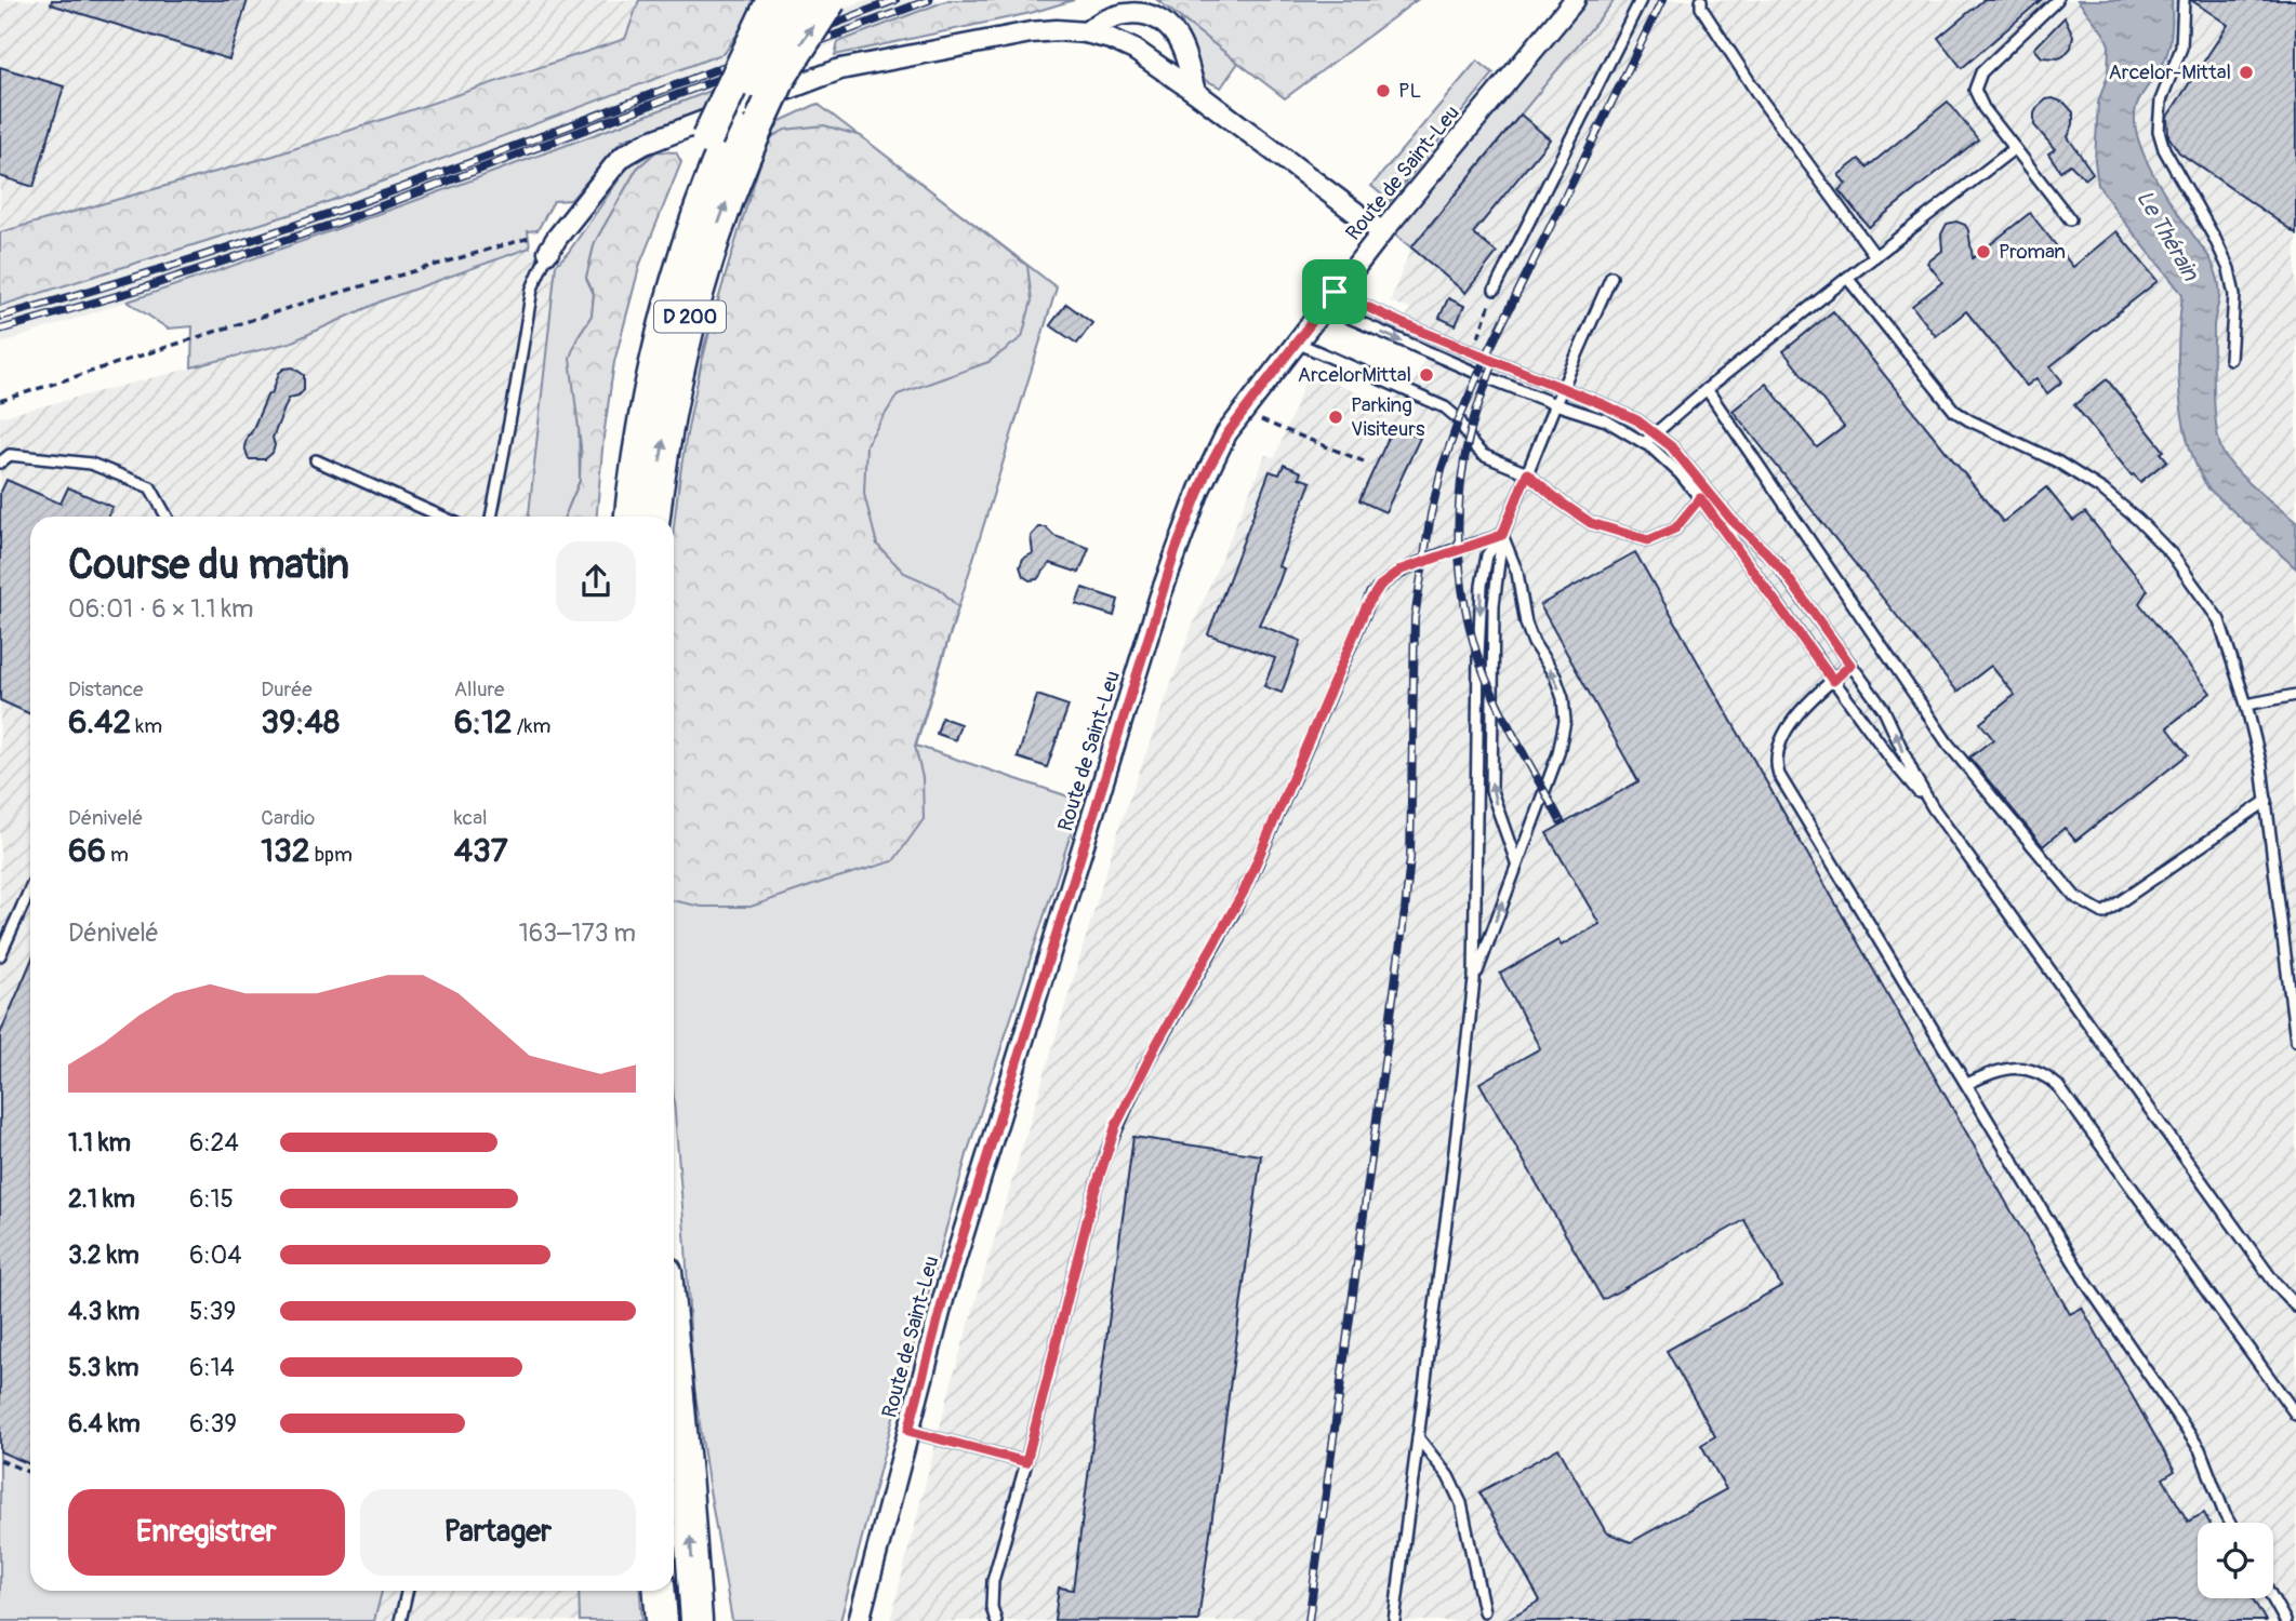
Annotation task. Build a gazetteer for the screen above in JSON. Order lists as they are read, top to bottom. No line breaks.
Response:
{"streets":{"main road":["D 200"],"street":["Route de Saint-Leu"]},"water":["Le Thérain"],"places":["Arcelor-Mittal","PL","Proman","ArcelorMittal","Parking Visiteurs"],"page":{"heading":["Course du matin","06:01 · 6 × 1.1 km"],"stats":[["Distance","6.42 km"],["Durée","39:48"],["Allure","6:12 /km"],["Dénivelé","66 m"],["Cardio","132 bpm"],["kcal","437"]],"chart":["Dénivelé","163–173 m"],"list":[{"name":"1.1 km","note":"6:24"},{"name":"2.1 km","note":"6:15"},{"name":"3.2 km","note":"6:04"},{"name":"4.3 km","note":"5:39"},{"name":"5.3 km","note":"6:14"},{"name":"6.4 km","note":"6:39"}],"buttons":["Enregistrer","Partager"]}}
